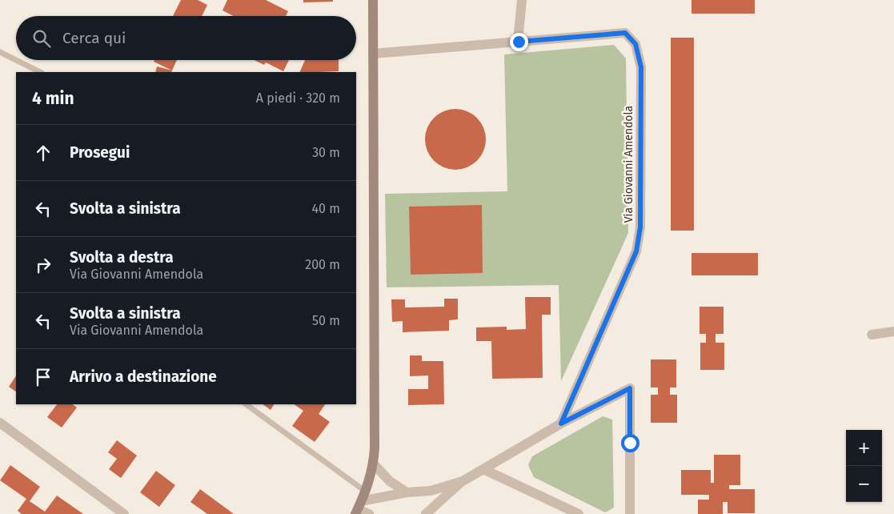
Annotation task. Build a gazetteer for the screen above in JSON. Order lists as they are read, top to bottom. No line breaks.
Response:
{"streets":{"street":["Via Giovanni Amendola"]},"page":{"search":"Cerca qui","heading":["4 min","A piedi · 320 m"],"list":[["Prosegui","30 m"],["Svolta a sinistra","40 m"],["Svolta a destra","Via Giovanni Amendola","200 m"],["Svolta a sinistra","Via Giovanni Amendola","50 m"],"Arrivo a destinazione"],"map_buttons":["+","−"]}}
